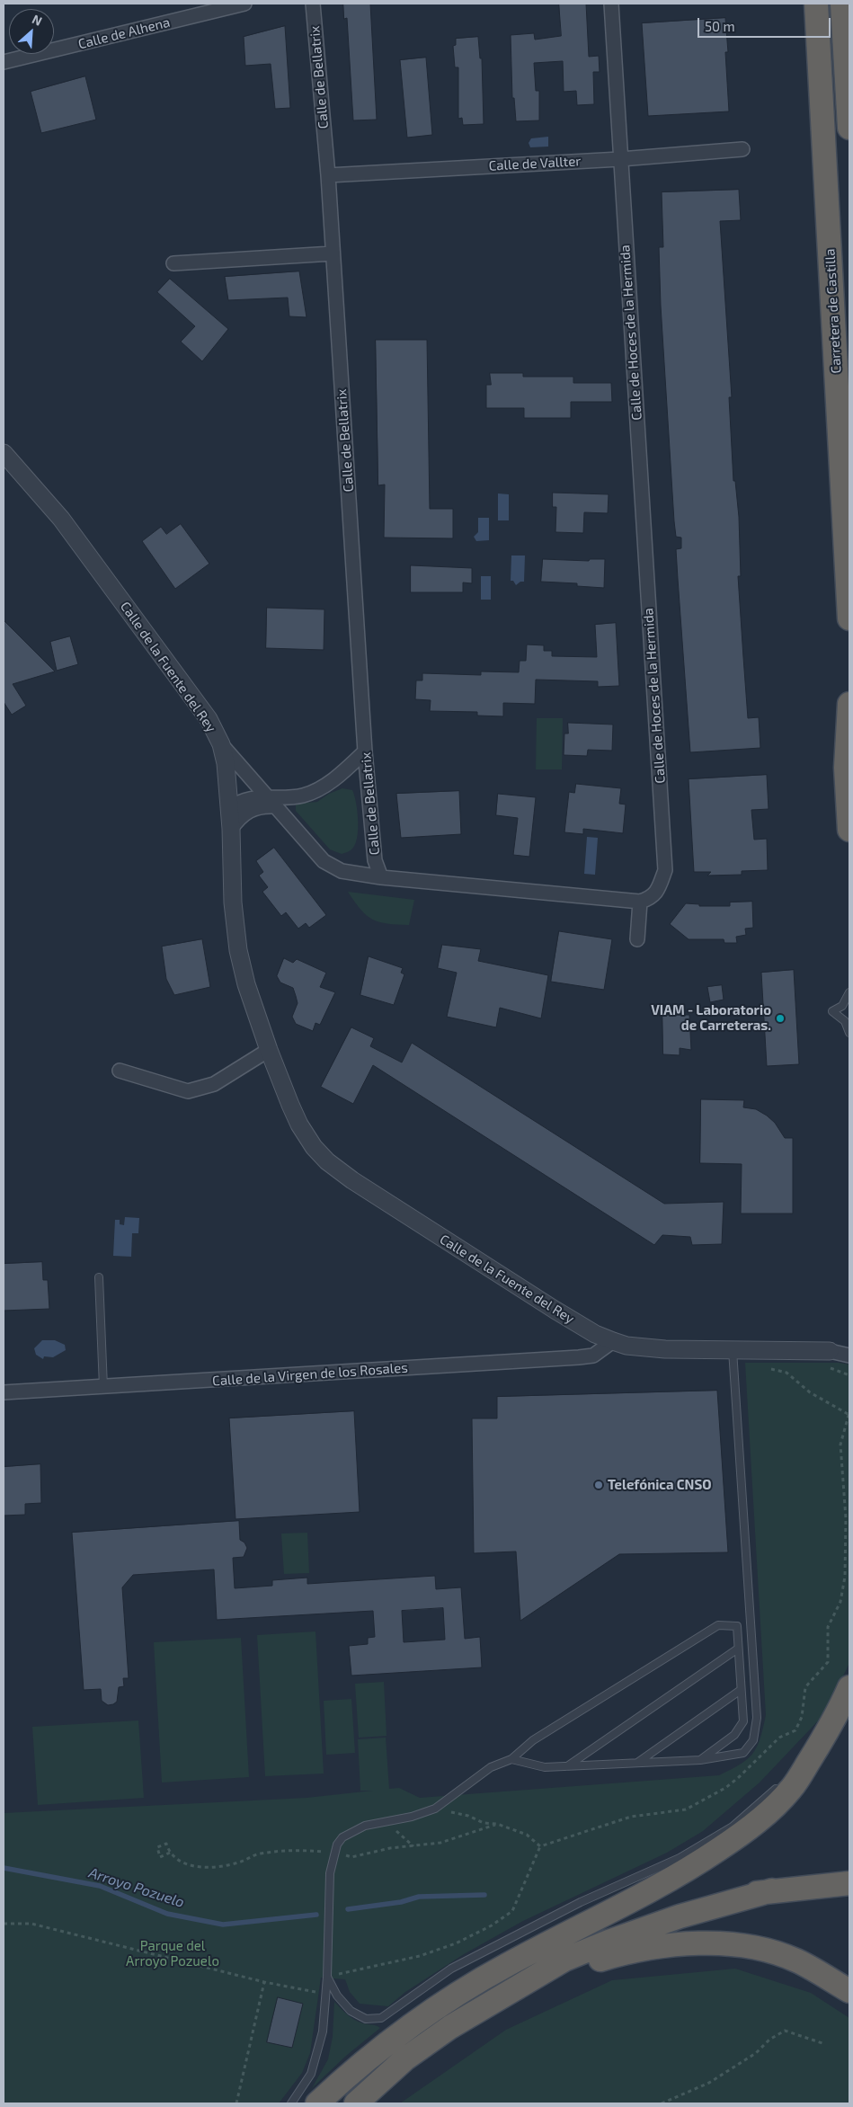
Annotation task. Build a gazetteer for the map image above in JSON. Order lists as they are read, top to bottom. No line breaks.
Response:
{"streets":{"highway":["Carretera de Castilla"],"street":["Calle de Alhena","Calle de Bellatrix","Calle de Vallter","Calle de Hoces de la Hermida","Calle de la Fuente del Rey","Calle de la Virgen de los Rosales"]},"crossings":[["Calle de Bellatrix","Calle de Vallter"],["Calle de Vallter","Calle de Hoces de la Hermida"],["Calle de la Fuente del Rey","Calle de la Virgen de los Rosales"]],"water":["Arroyo Pozuelo"],"parks":["Parque del Arroyo Pozuelo"],"places":["VIAM - Laboratorio de Carreteras.","Telefónica CNSO"],"scale_bar":"50 m","north":"top right"}
